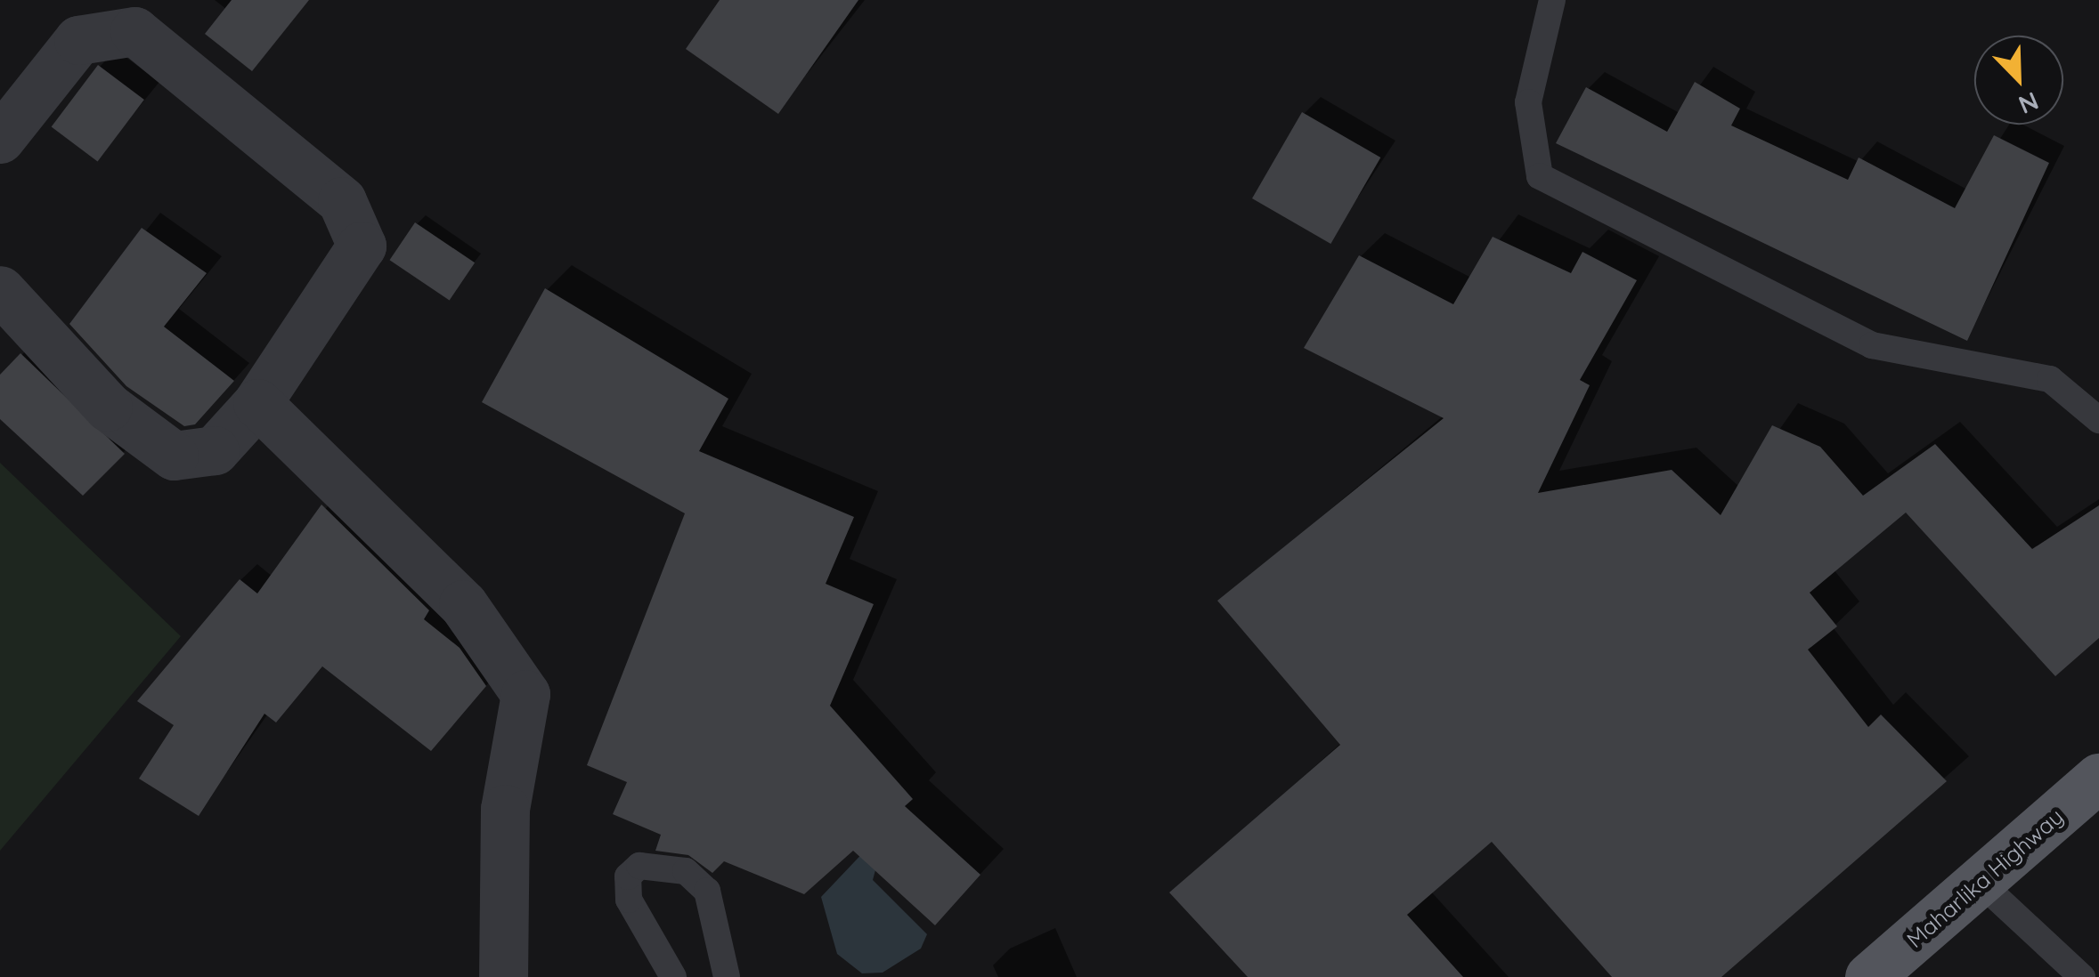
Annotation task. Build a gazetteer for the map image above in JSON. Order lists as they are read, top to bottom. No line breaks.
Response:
{"streets":{"main road":["Maharlika Highway"]},"north":"bottom right"}
